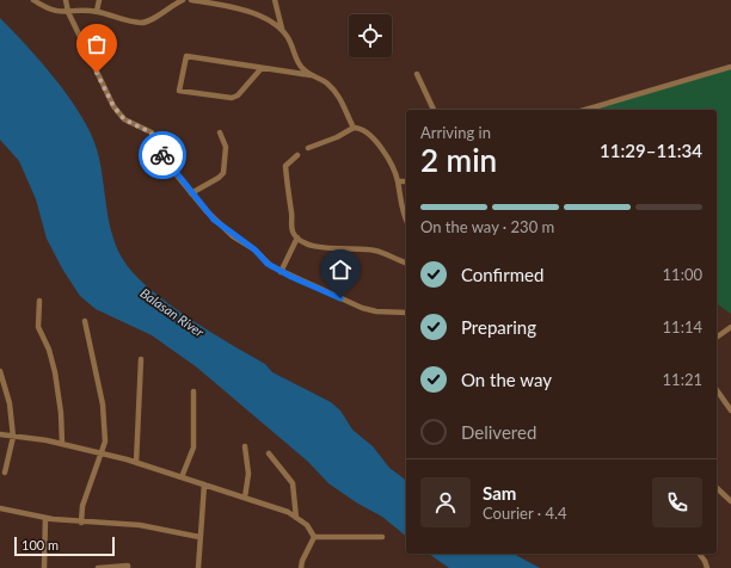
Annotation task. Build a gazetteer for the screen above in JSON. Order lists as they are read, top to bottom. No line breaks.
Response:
{"water":["Balasan River"],"scale_bar":"100 m","page":{"heading":["2 min","Arriving in","11:29–11:34"],"panel":["Sam","Courier · 4.4"],"bar":"On the way · 230 m","list":[["Confirmed","11:00"],["Preparing","11:14"],["On the way","11:21"],"Delivered"],"scale":"100 m"}}
